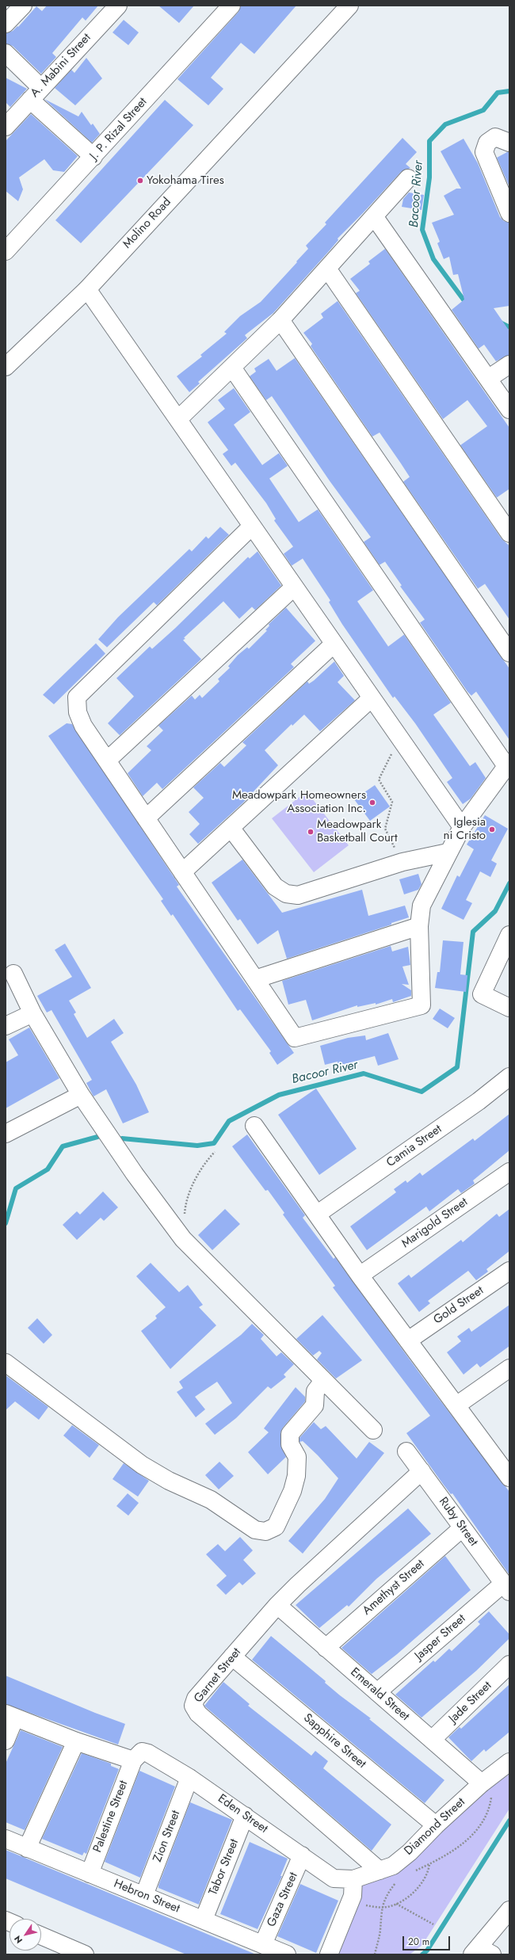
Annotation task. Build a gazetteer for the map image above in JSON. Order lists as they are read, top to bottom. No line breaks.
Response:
{"streets":{"street":["A. Mabini Street","J. P. Rizal Street","Molino Road","Camia Street","Marigold Street","Gold Street","Ruby Street","Amethyst Street","Jasper Street","Garnet Street","Emerald Street","Jade Street","Sapphire Street","Eden Street","Palestine Street","Diamond Street","Zion Street","Tabor Street","Hebron Street","Gaza Street"]},"crossings":[["Ruby Street","Amethyst Street"],["Ruby Street","Jasper Street"],["Ruby Street","Garnet Street"],["Amethyst Street","Emerald Street"],["Jasper Street","Emerald Street"],["Garnet Street","Emerald Street"],["Garnet Street","Sapphire Street"],["Garnet Street","Diamond Street"],["Emerald Street","Jade Street"],["Emerald Street","Diamond Street"],["Sapphire Street","Diamond Street"],["Eden Street","Palestine Street"],["Eden Street","Diamond Street"],["Eden Street","Zion Street"],["Eden Street","Tabor Street"],["Eden Street","Gaza Street"],["Palestine Street","Hebron Street"],["Zion Street","Hebron Street"],["Tabor Street","Hebron Street"],["Hebron Street","Gaza Street"]],"water":["Bacoor River"],"places":["Yokohama Tires","Meadowpark Homeowners Association Inc.","Iglesia ni Cristo","Meadowpark Basketball Court"],"scale_bar":"20 m","north":"bottom left"}
